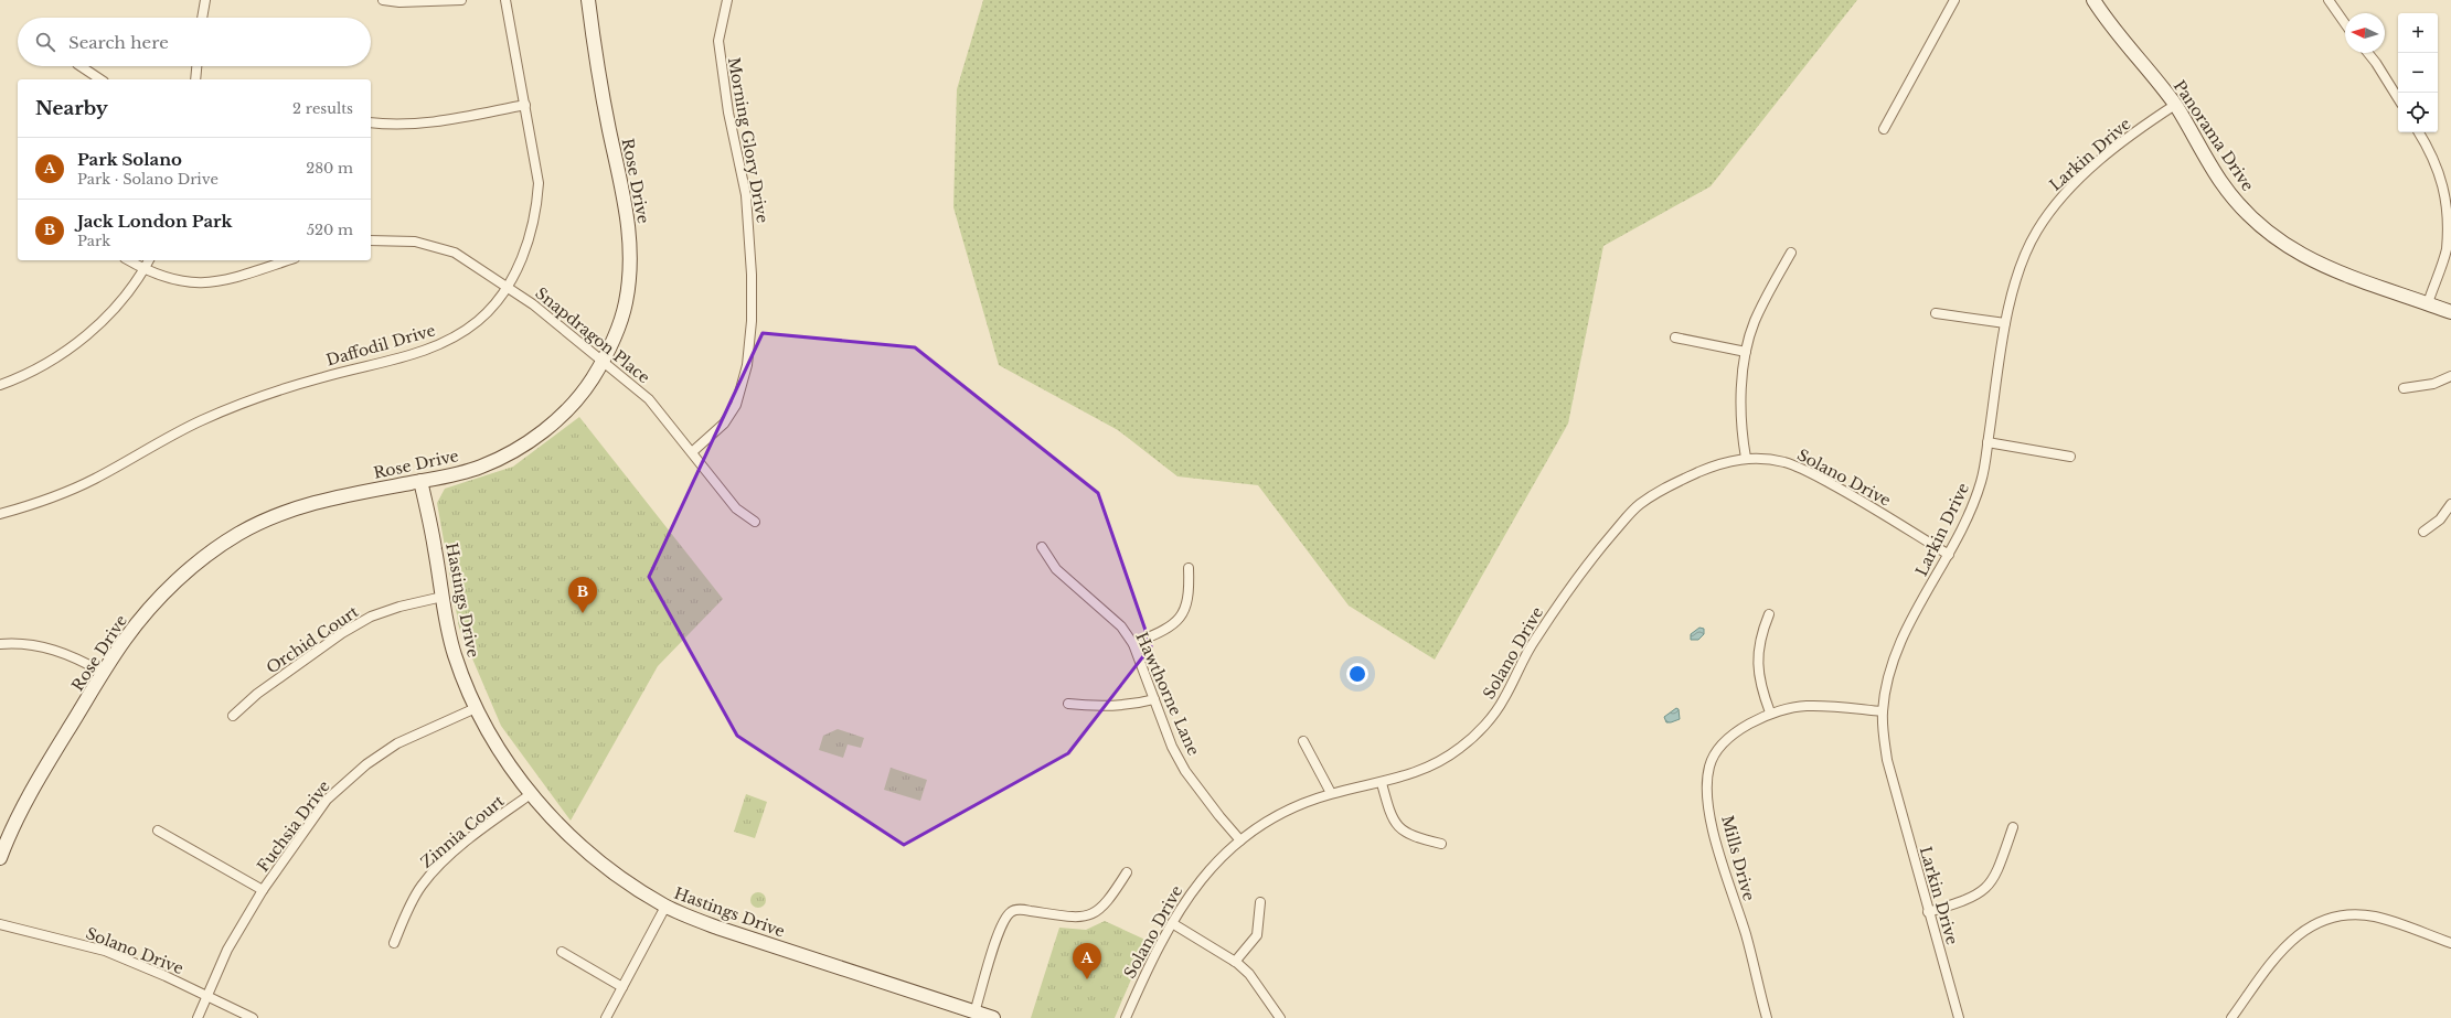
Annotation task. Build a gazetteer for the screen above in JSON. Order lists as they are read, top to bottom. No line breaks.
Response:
{"streets":{"street":["Panorama Drive","Morning Glory Drive","Larkin Drive","Rose Drive","Snapdragon Place","Daffodil Drive","Solano Drive","Hastings Drive","Orchid Court","Hawthorne Lane","Fuchsia Drive","Zinnia Court","Mills Drive"]},"crossings":[["Panorama Drive","Larkin Drive"],["Morning Glory Drive","Snapdragon Place"],["Larkin Drive","Solano Drive"],["Larkin Drive","Mills Drive"],["Rose Drive","Snapdragon Place"],["Rose Drive","Hastings Drive"],["Snapdragon Place","Daffodil Drive"],["Solano Drive","Hawthorne Lane"],["Solano Drive","Fuchsia Drive"],["Hastings Drive","Orchid Court"],["Hastings Drive","Fuchsia Drive"],["Hastings Drive","Zinnia Court"]],"north":"left","page":{"map_buttons":["+","−"],"search":"Search here","heading":["Nearby","2 results"],"list":[{"mark":"A","name":"Park Solano","note":"Park · Solano Drive","value":"280 m"},{"mark":"B","name":"Jack London Park","note":"Park","value":"520 m"}],"pins":["B","A"]}}
